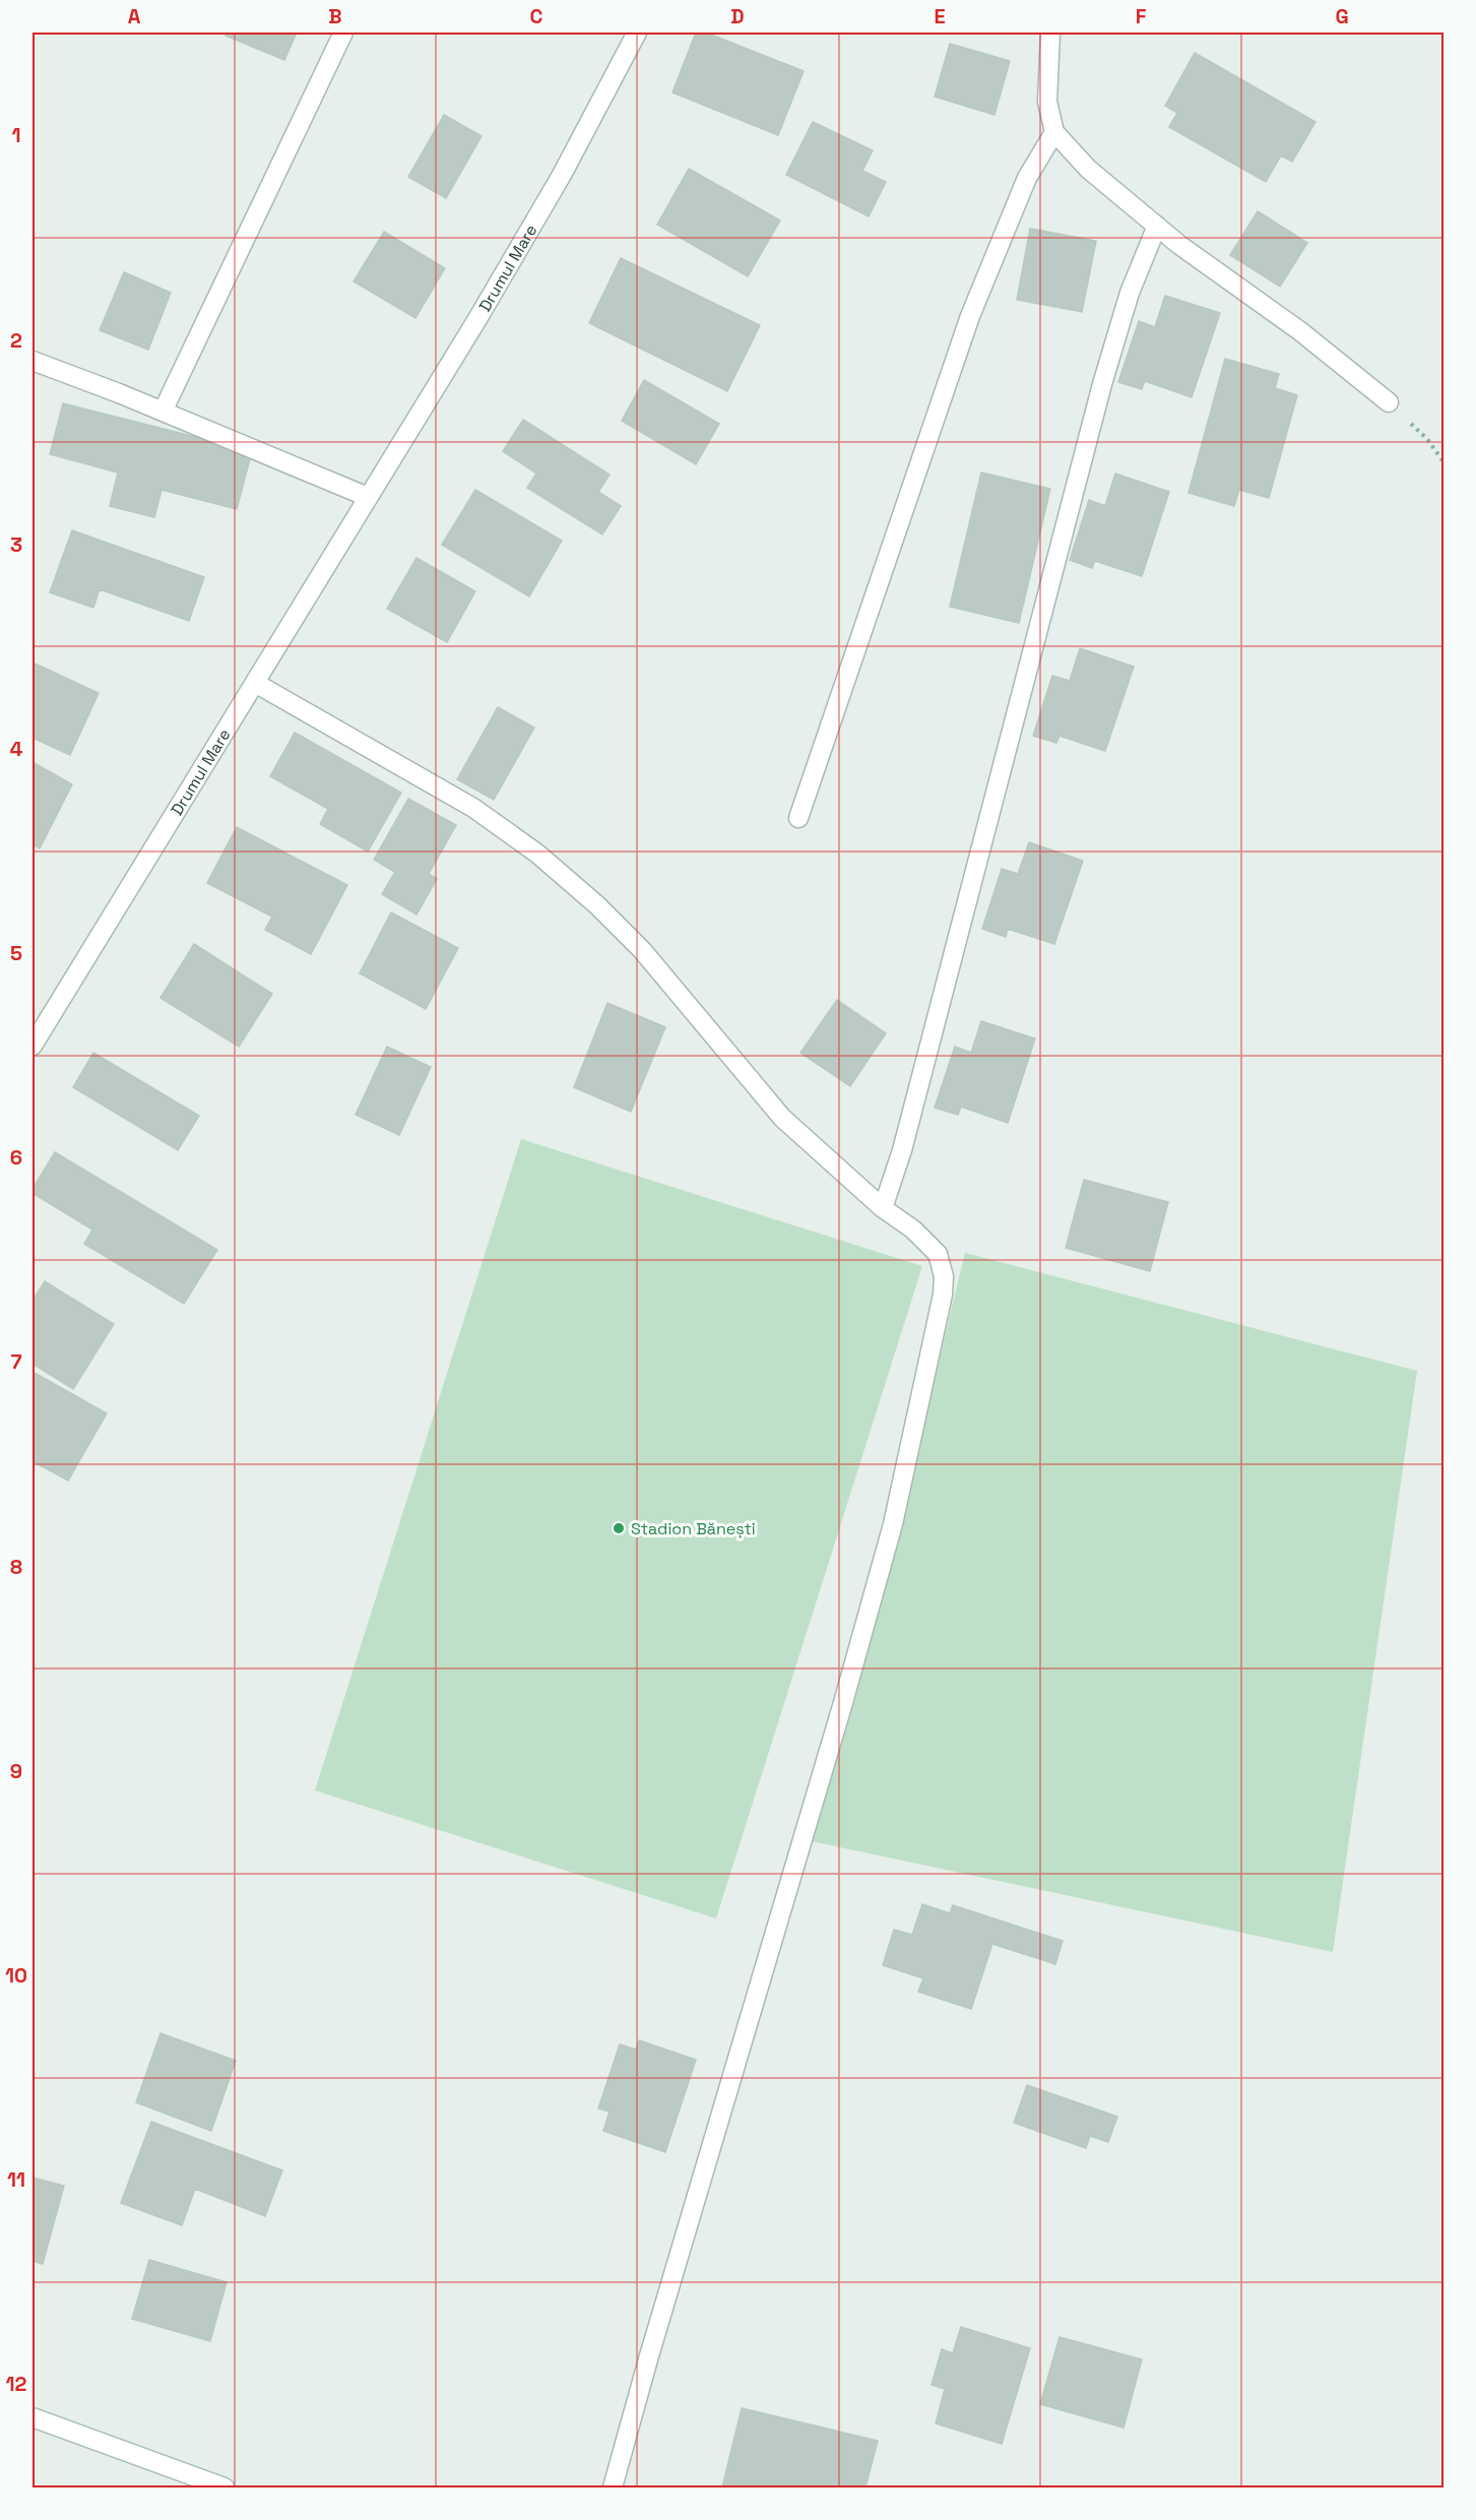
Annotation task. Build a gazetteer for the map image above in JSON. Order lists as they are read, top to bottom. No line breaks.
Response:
{"streets":{"street":["Drumul Mare"]},"places":["Stadion Bănești"],"grid":{"columns":["A","B","C","D","E","F","G"],"rows":["1","2","3","4","5","6","7","8","9","10","11","12"]}}
